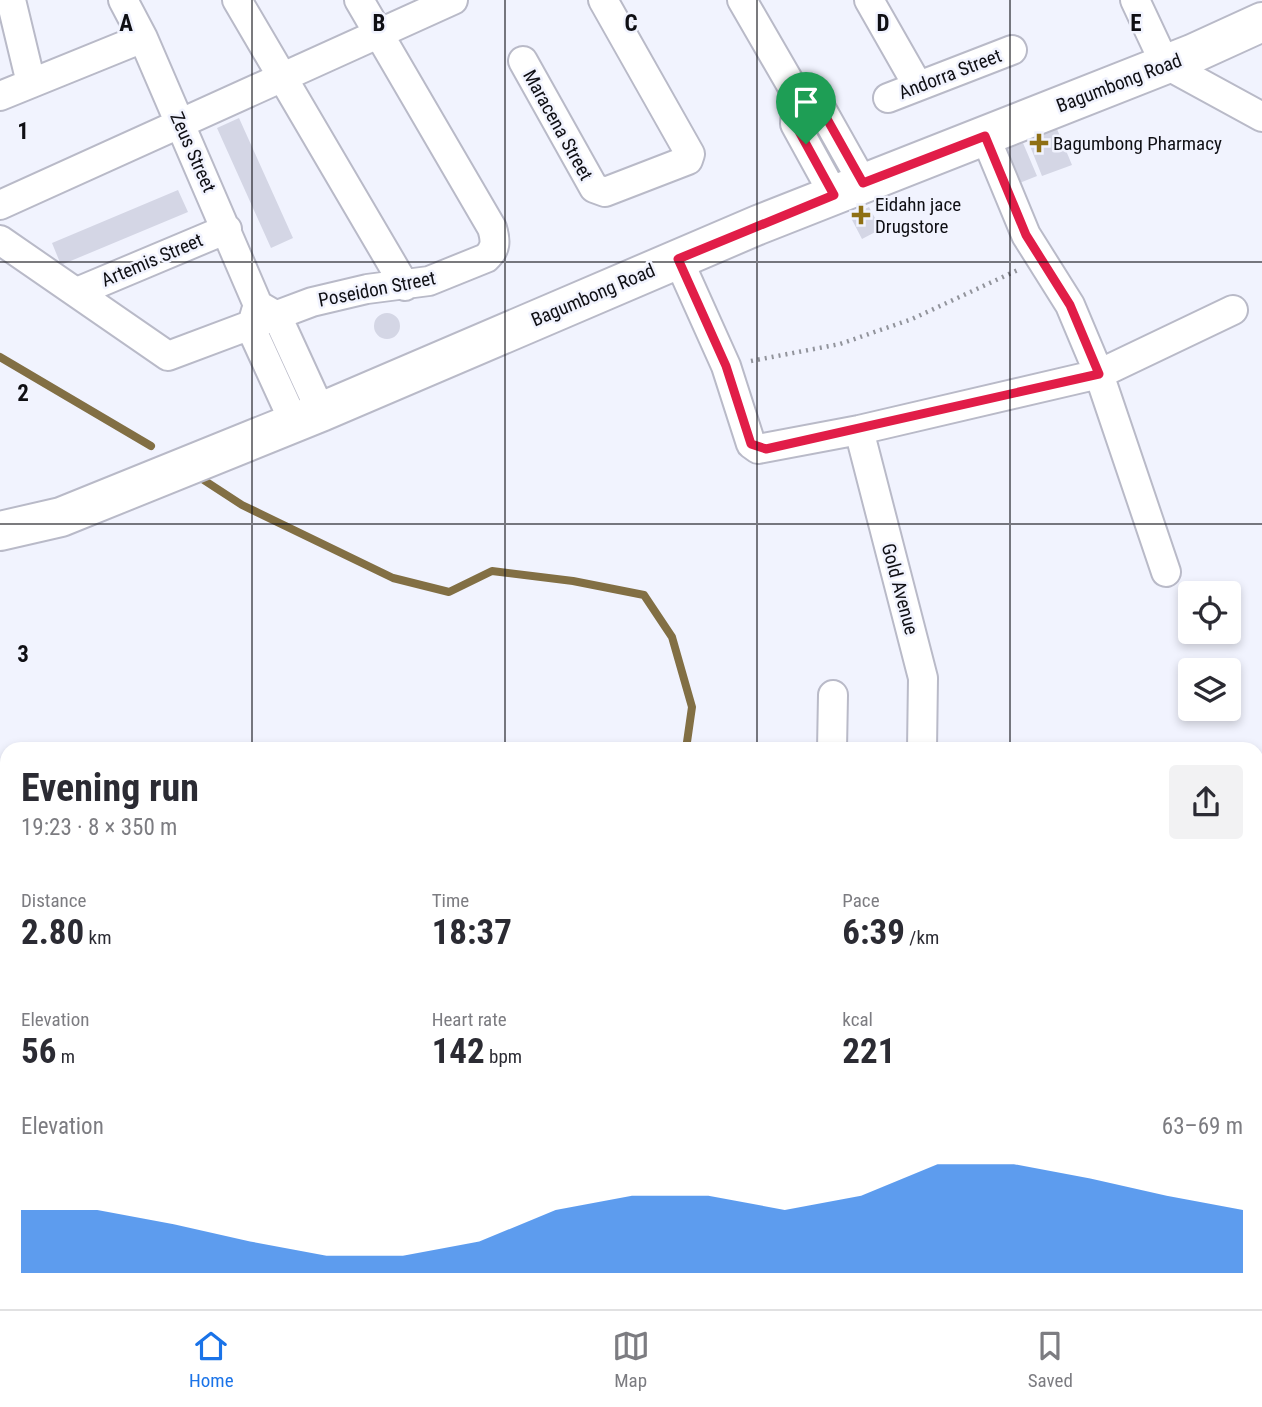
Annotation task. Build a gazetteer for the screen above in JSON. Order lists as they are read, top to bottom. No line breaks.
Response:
{"streets":{"main road":["Bagumbong Road"],"street":["Andorra Street","Maracena Street","Zeus Street","Artemis Street","Poseidon Street","Gold Avenue"]},"crossings":[["Bagumbong Road","Zeus Street"],["Zeus Street","Artemis Street"],["Zeus Street","Poseidon Street"],["Artemis Street","Poseidon Street"]],"places":{"health":["Bagumbong Pharmacy","Eidahn jace Drugstore"]},"page":{"heading":["Evening run","19:23 · 8 × 350 m"],"stats":[["Distance","2.80 km"],["Time","18:37"],["Pace","6:39 /km"],["Elevation","56 m"],["Heart rate","142 bpm"],["kcal","221"]],"chart":["Elevation","63–69 m"],"tabs":["Home","Map","Saved"]},"grid":{"columns":["A","B","C","D","E"],"rows":["1","2","3"]}}
